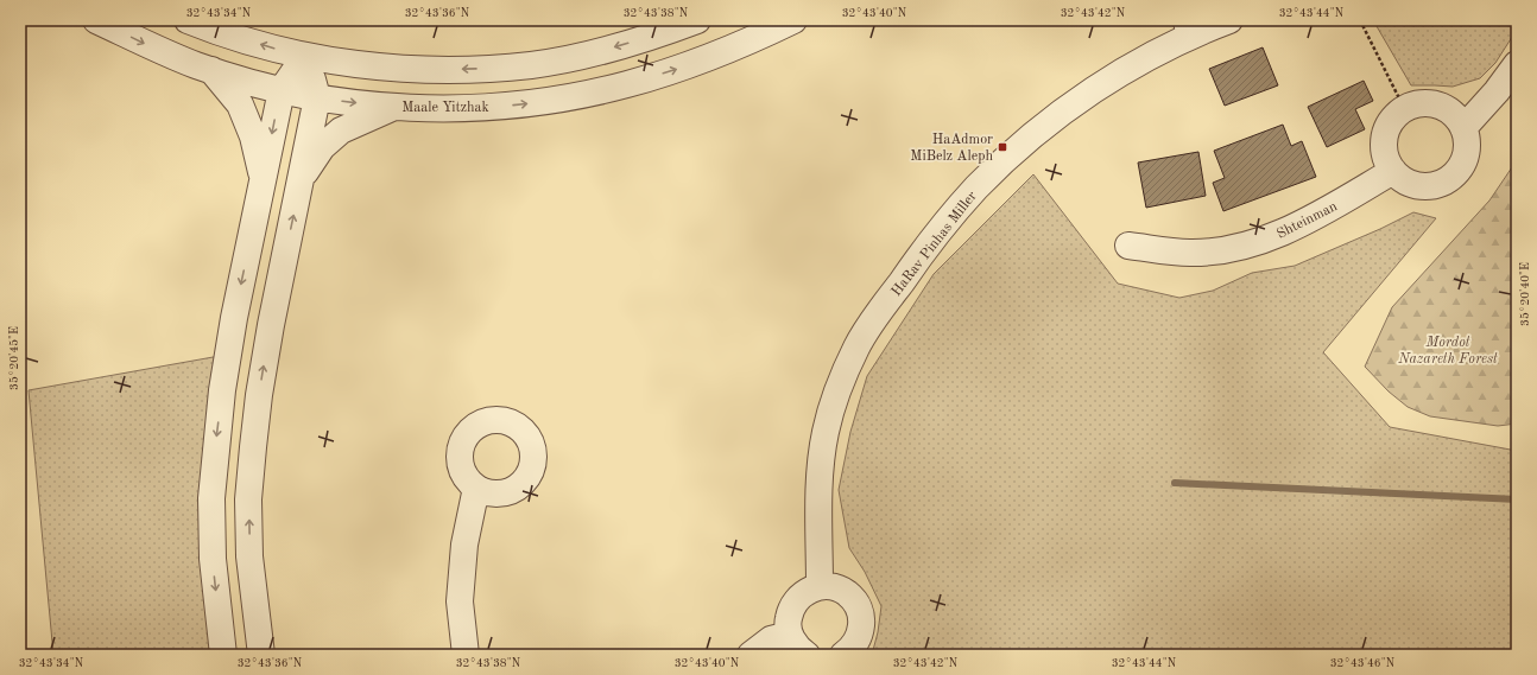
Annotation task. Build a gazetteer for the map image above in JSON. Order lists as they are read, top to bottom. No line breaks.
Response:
{"streets":{"street":["Maale Yitzhak","Shteinman","HaRav Pinhas Miller"]},"parks":["Mordot Nazareth Forest"],"places":{"transit":["HaAdmor MiBelz Aleph"]},"coordinates":["32°43'34\"N","32°43'36\"N","32°43'38\"N","32°43'40\"N","32°43'42\"N","32°43'44\"N","35°20'40\"E","35°20'45\"E","32°43'46\"N"]}
